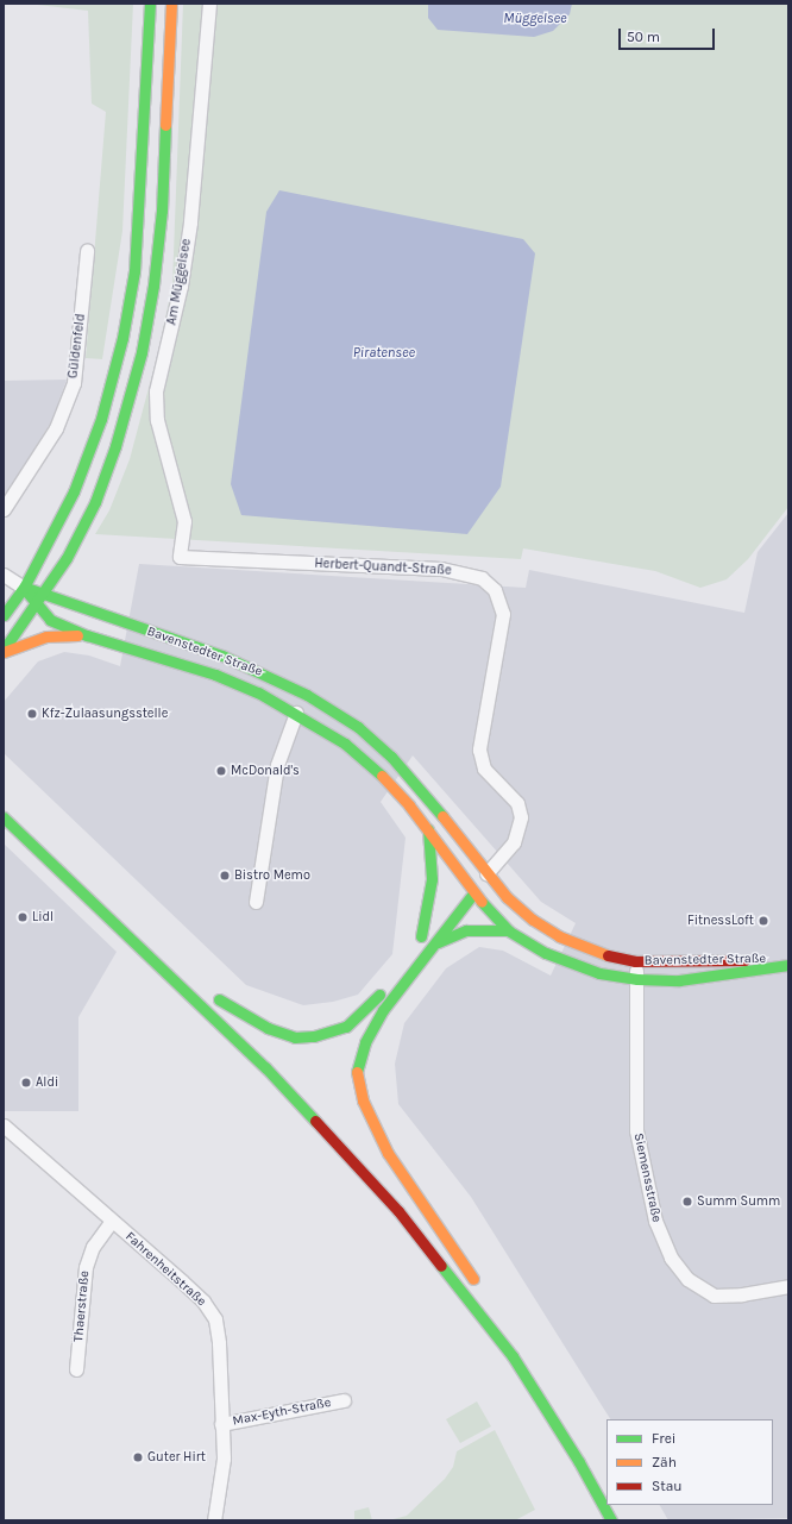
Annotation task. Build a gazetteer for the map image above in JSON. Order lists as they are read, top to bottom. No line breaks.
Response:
{"streets":{"main road":["Herbert-Quandt-Straße","Bavenstedter Straße"],"street":["Am Müggelsee","Güldenfeld","Siemensstraße","Fahrenheitstraße","Thaerstraße","Max-Eyth-Straße"]},"crossings":[["Am Müggelsee","Herbert-Quandt-Straße"],["Herbert-Quandt-Straße","Bavenstedter Straße"],["Bavenstedter Straße","Siemensstraße"],["Fahrenheitstraße","Thaerstraße"],["Fahrenheitstraße","Max-Eyth-Straße"]],"water":["Müggelsee","Piratensee"],"places":["Kfz-Zulaasungsstelle","McDonald's","Bistro Memo","Lidl","FitnessLoft","Aldi","Summ Summ","Guter Hirt"],"legend":["Frei","Zäh","Stau"],"scale_bar":"50 m"}
